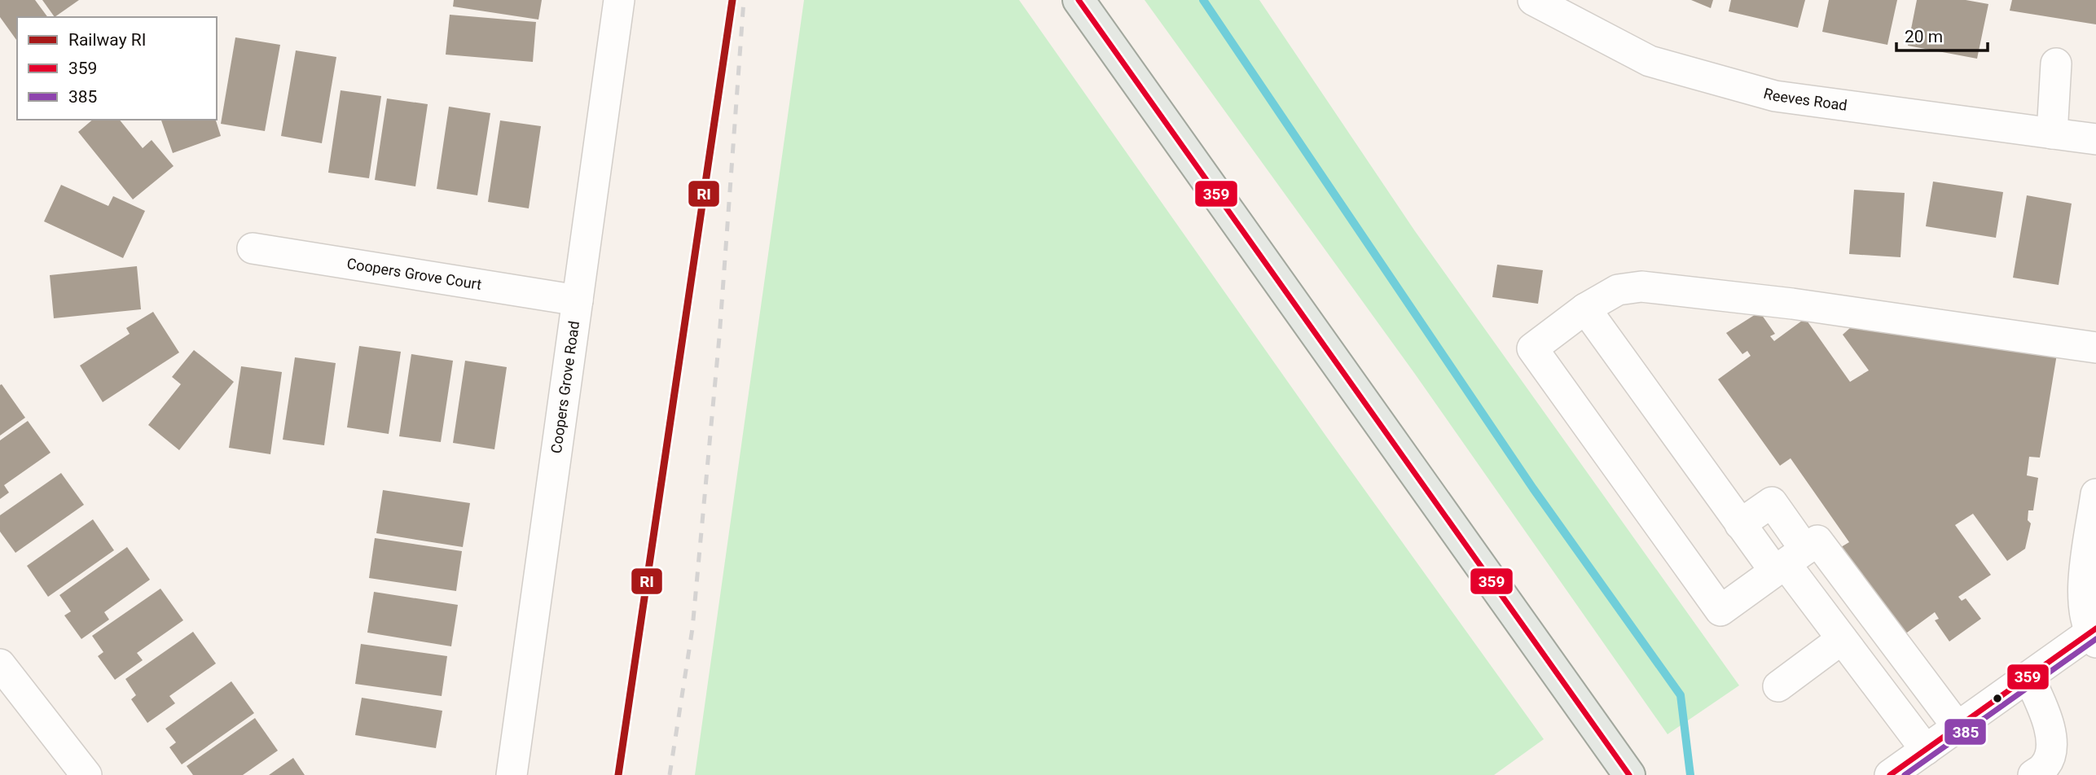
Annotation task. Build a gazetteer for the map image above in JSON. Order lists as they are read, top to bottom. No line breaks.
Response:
{"streets":{"street":["Reeves Road","Coopers Grove Court","Coopers Grove Road"]},"crossings":[["Coopers Grove Court","Coopers Grove Road"]],"lines":["rail line RI","transit line 359","transit line 385"],"legend":["Railway RI","359","385"],"scale_bar":"20 m"}
